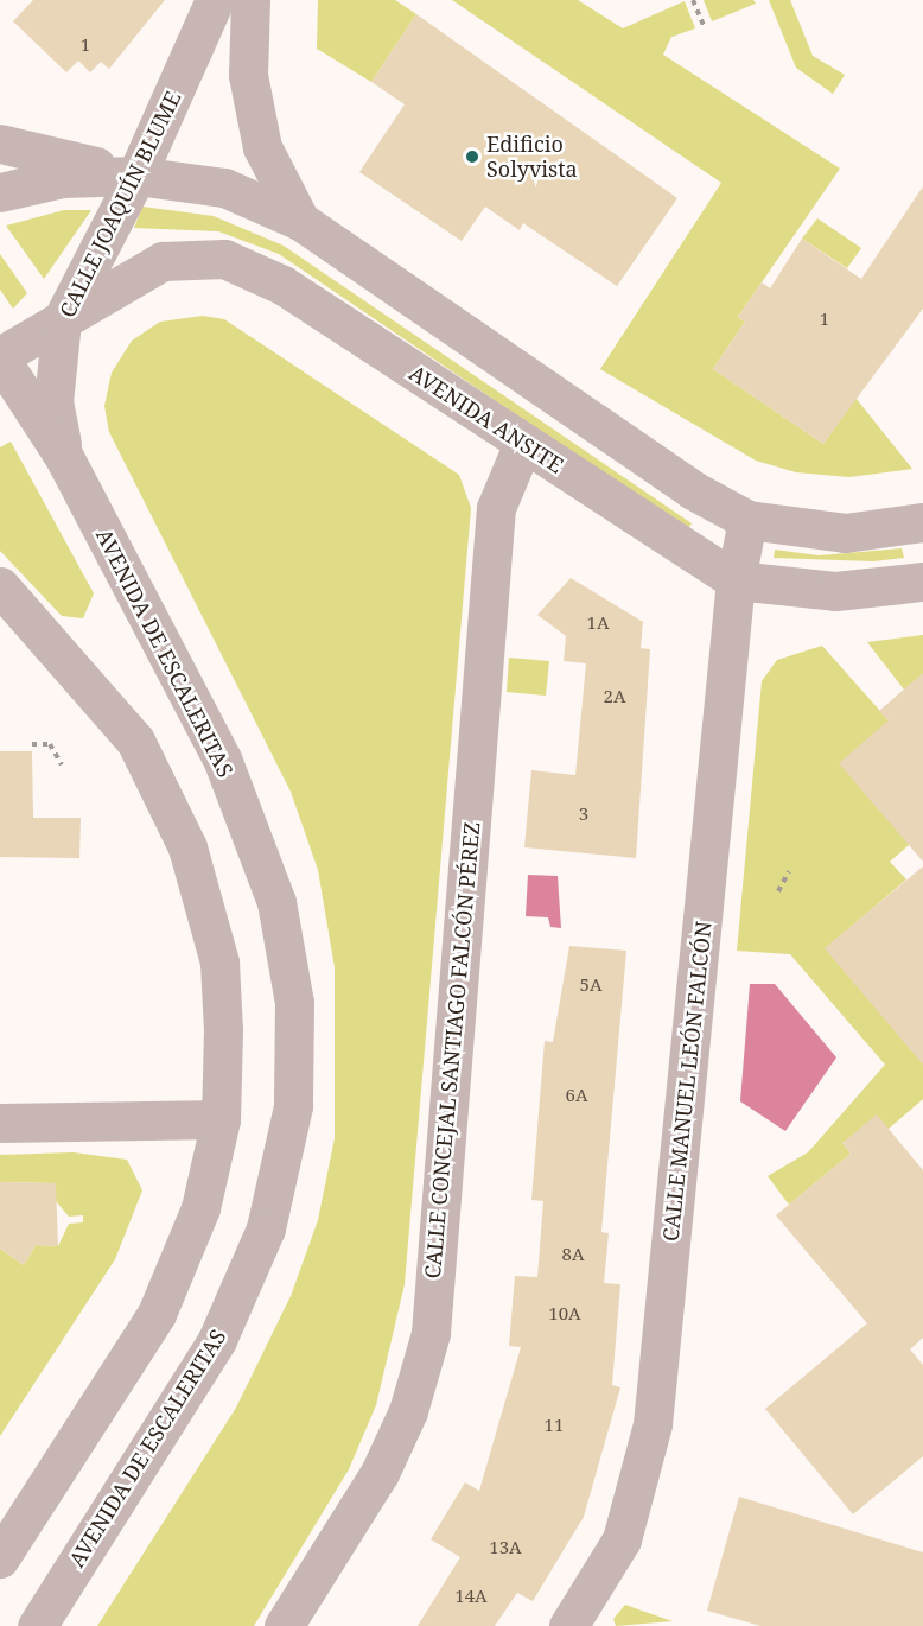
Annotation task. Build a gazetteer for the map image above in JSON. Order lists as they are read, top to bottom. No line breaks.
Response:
{"streets":{"street":["CALLE JOAQUÍN BLUME","AVENIDA ANSITE","AVENIDA DE ESCALERITAS","CALLE CONCEJAL SANTIAGO FALCÓN PÉREZ","CALLE MANUEL LEÓN FALCÓN"]},"crossings":[["CALLE JOAQUÍN BLUME","AVENIDA ANSITE"],["CALLE JOAQUÍN BLUME","AVENIDA DE ESCALERITAS"],["AVENIDA ANSITE","AVENIDA DE ESCALERITAS"],["AVENIDA ANSITE","CALLE CONCEJAL SANTIAGO FALCÓN PÉREZ"],["AVENIDA ANSITE","CALLE MANUEL LEÓN FALCÓN"]],"places":["Edificio Solyvista"],"house_numbers":["1","1","1A","2A","3","5A","6A","8A","10A","11","13A","14A"]}
